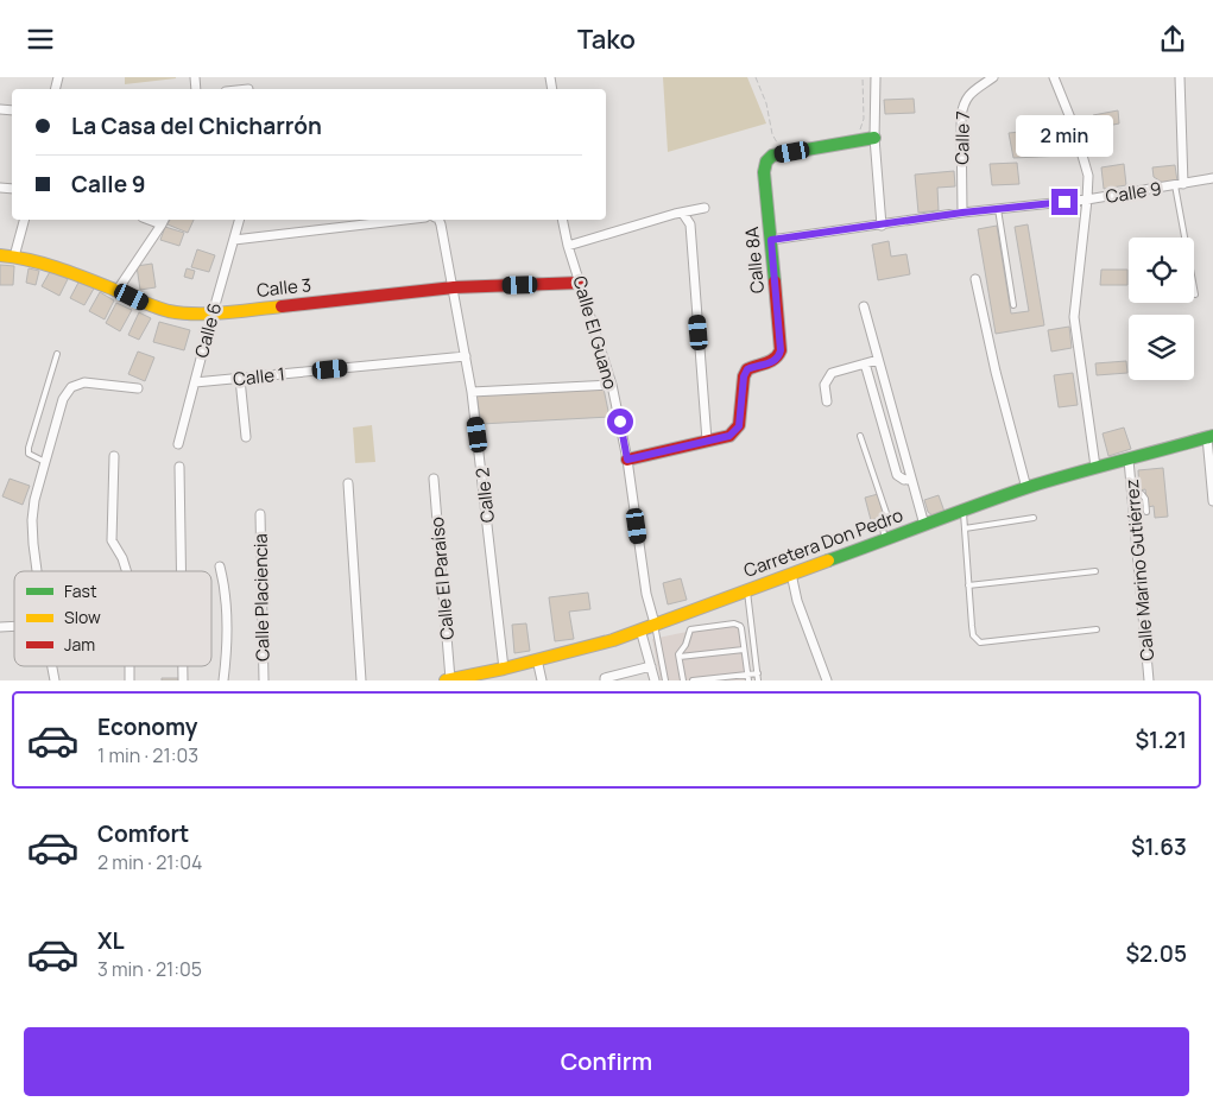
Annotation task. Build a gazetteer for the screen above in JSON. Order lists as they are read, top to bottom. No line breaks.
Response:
{"streets":{"street":["Calle 7","Calle 9","Calle 8A","Calle 3","Calle 6","Calle El Guano","Calle 1","Calle 2","Carretera Don Pedro","Calle Marino Gutiérrez","Calle El Paraíso","Calle Placiencia"]},"crossings":[["Calle 7","Calle 9"],["Calle 9","Calle 8A"],["Calle 3","Calle 6"],["Calle 3","Calle El Guano"],["Calle 3","Calle 2"],["Calle 6","Calle 1"],["Calle El Guano","Carretera Don Pedro"],["Calle 1","Calle 2"],["Calle 2","Carretera Don Pedro"],["Carretera Don Pedro","Calle Marino Gutiérrez"],["Carretera Don Pedro","Calle El Paraíso"]],"legend":["Fast","Slow","Jam"],"page":{"header":"Tako","banner":["La Casa del Chicharrón","Calle 9"],"bubble":"2 min","list":[{"name":"Economy","note":"1 min · 21:03","value":"$1.21"},{"name":"Comfort","note":"2 min · 21:04","value":"$1.63"},{"name":"XL","note":"3 min · 21:05","value":"$2.05"}],"buttons":"Confirm"}}
